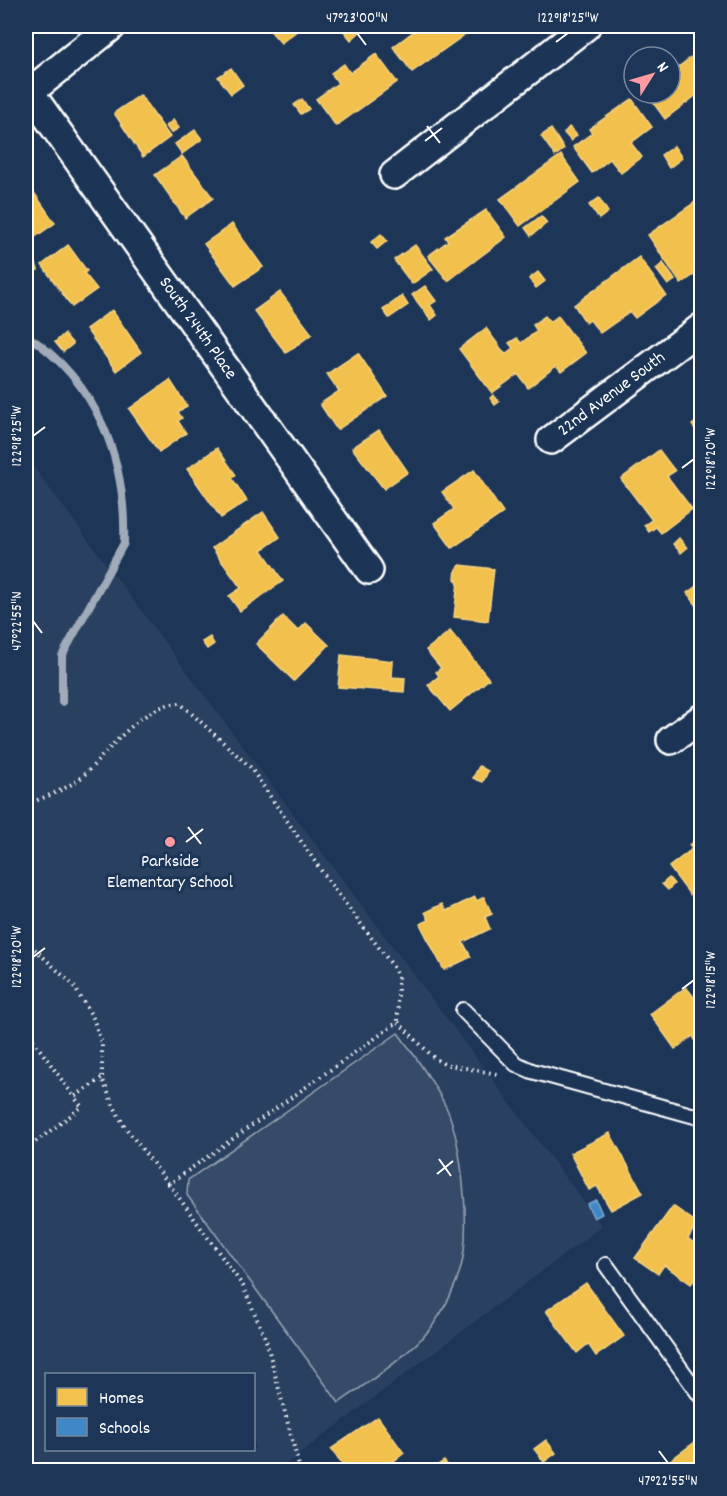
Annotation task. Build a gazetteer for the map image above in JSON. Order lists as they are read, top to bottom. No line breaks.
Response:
{"streets":{"street":["South 244th Place","22nd Avenue South"]},"places":["Parkside Elementary School"],"legend":["Homes","Schools"],"north":"top right","coordinates":["47°23'00\"N","122°18'25\"W","122°18'20\"W","47°22'55\"N","122°18'15\"W"]}
